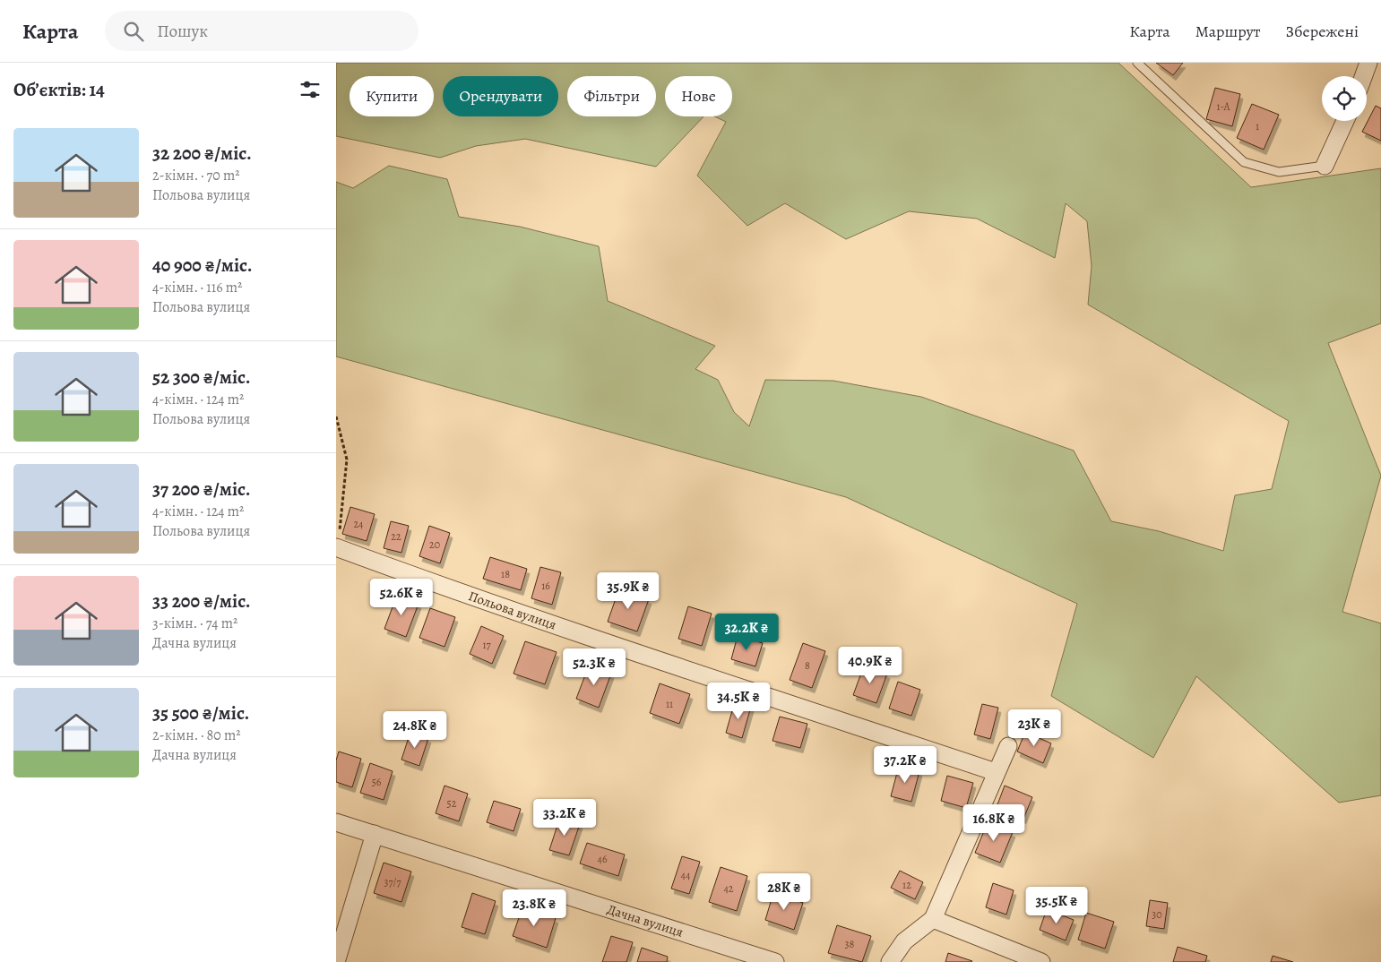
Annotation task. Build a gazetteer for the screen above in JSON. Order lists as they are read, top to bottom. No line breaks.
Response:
{"streets":{"street":["Польова вулиця","Дачна вулиця"]},"house_numbers":["1-А","1","24","22","20","18","16","17","8","11","56","52","46","44","37/7","12","42","30","38"],"page":{"header":"Карта","search":"Пошук","nav":["Карта","Маршрут","Збережені"],"heading":"Об’єктів: 14","chip":["Купити","Орендувати","Фільтри","Нове"],"list":[{"name":"32 200 ₴/міс.","note":"2-кімн. · 70 m² · Польова вулиця"},{"name":"40 900 ₴/міс.","note":"4-кімн. · 116 m² · Польова вулиця"},{"name":"52 300 ₴/міс.","note":"4-кімн. · 124 m² · Польова вулиця"},{"name":"37 200 ₴/міс.","note":"4-кімн. · 124 m² · Польова вулиця"},{"name":"33 200 ₴/міс.","note":"3-кімн. · 74 m² · Дачна вулиця"},{"name":"35 500 ₴/міс.","note":"2-кімн. · 80 m² · Дачна вулиця"}],"price":["35.9K ₴","52.6K ₴","32.2K ₴","40.9K ₴","52.3K ₴","34.5K ₴","23K ₴","24.8K ₴","37.2K ₴","33.2K ₴","16.8K ₴","28K ₴","35.5K ₴","23.8K ₴"]}}
